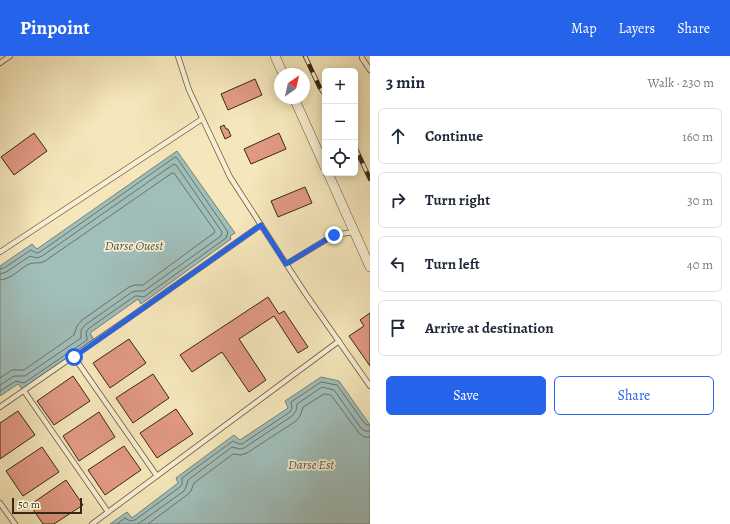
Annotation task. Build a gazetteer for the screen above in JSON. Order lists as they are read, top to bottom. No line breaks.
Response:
{"water":["Darse Ouest","Darse Est"],"scale_bar":"50 m","north":"top right","page":{"header":"Pinpoint","nav":["Map","Layers","Share"],"heading":["3 min","Walk · 230 m"],"map_buttons":["+","−"],"list":[["Continue","160 m"],["Turn right","30 m"],["Turn left","40 m"],"Arrive at destination"],"buttons":["Save","Share"],"scale":"50 m"}}
